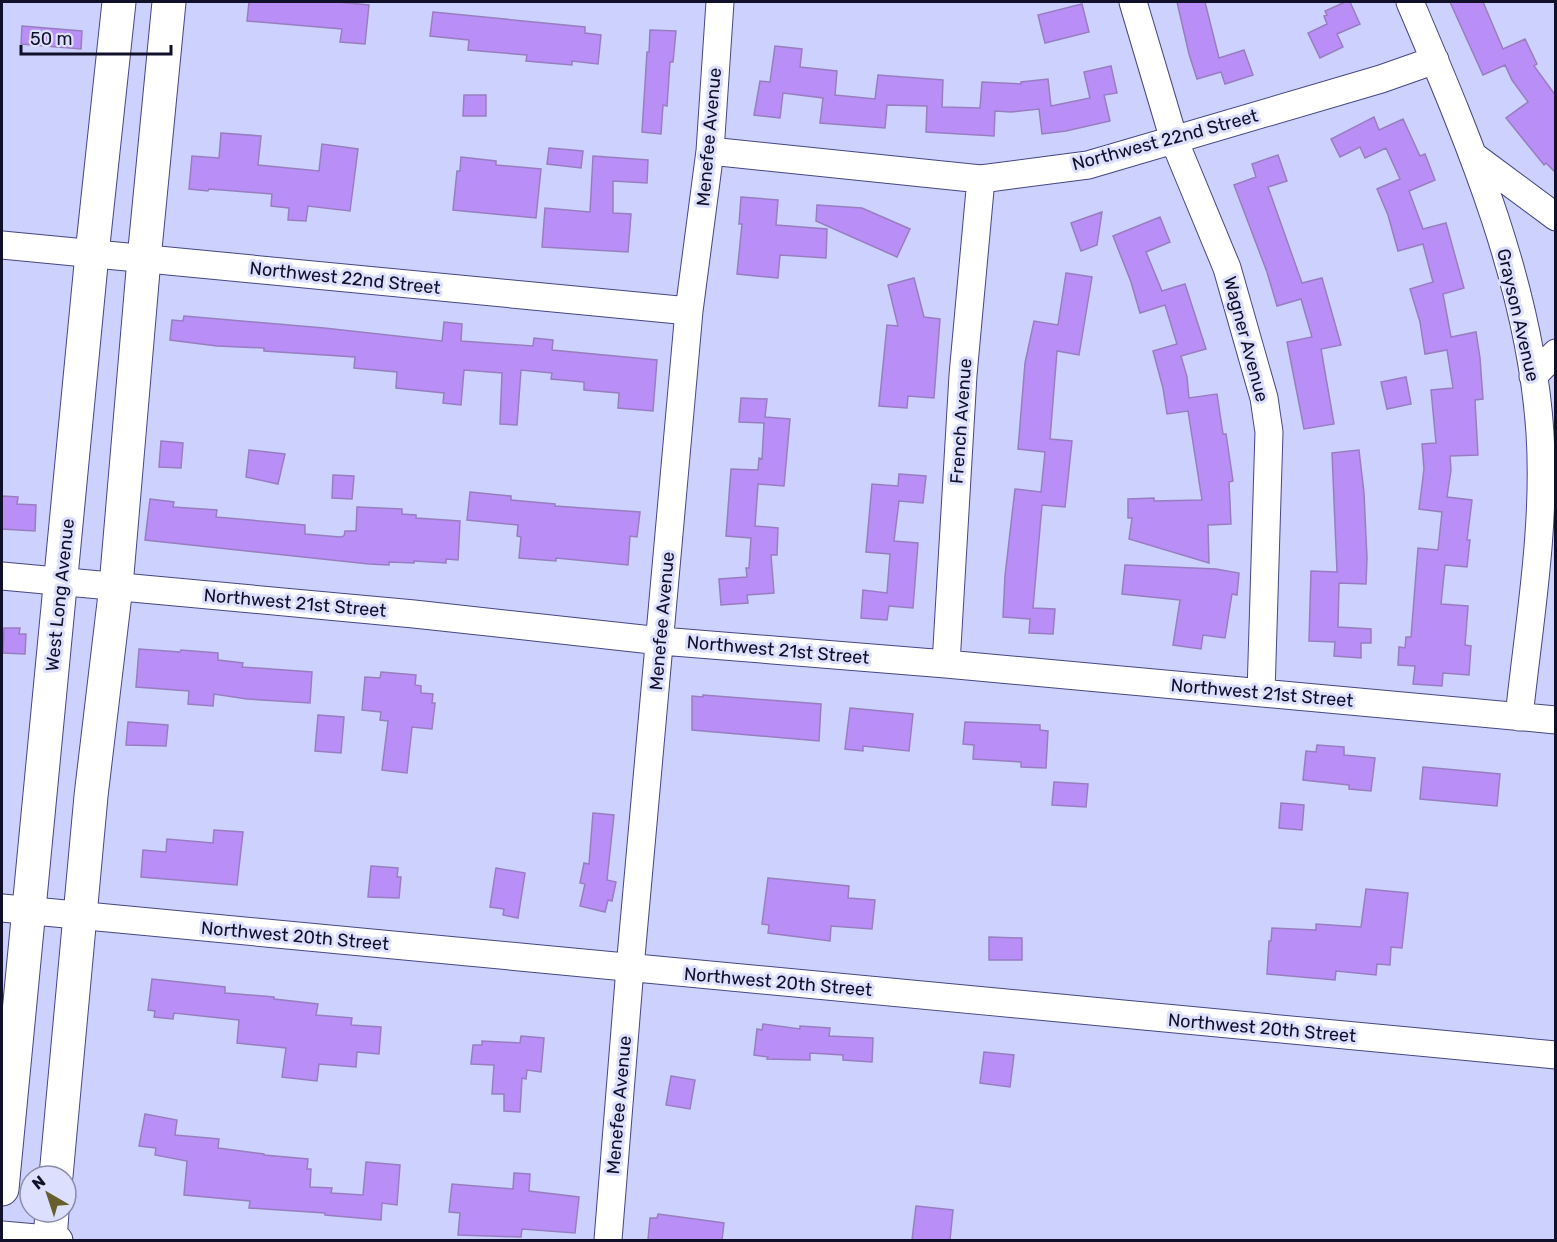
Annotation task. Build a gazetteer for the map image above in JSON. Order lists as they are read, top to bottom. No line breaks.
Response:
{"streets":{"main road":["West Long Avenue"],"street":["Menefee Avenue","Northwest 22nd Street","Grayson Avenue","Wagner Avenue","French Avenue","Northwest 21st Street","Northwest 20th Street"]},"crossings":[["Menefee Avenue","Northwest 22nd Street"],["Menefee Avenue","Northwest 21st Street"],["Menefee Avenue","Northwest 20th Street"],["Northwest 22nd Street","Grayson Avenue"],["Northwest 22nd Street","Wagner Avenue"],["Northwest 22nd Street","French Avenue"],["Northwest 22nd Street","West Long Avenue"],["Grayson Avenue","Northwest 21st Street"],["Wagner Avenue","Northwest 21st Street"],["French Avenue","Northwest 21st Street"],["West Long Avenue","Northwest 21st Street"],["West Long Avenue","Northwest 20th Street"]],"scale_bar":"50 m","north":"top left"}
